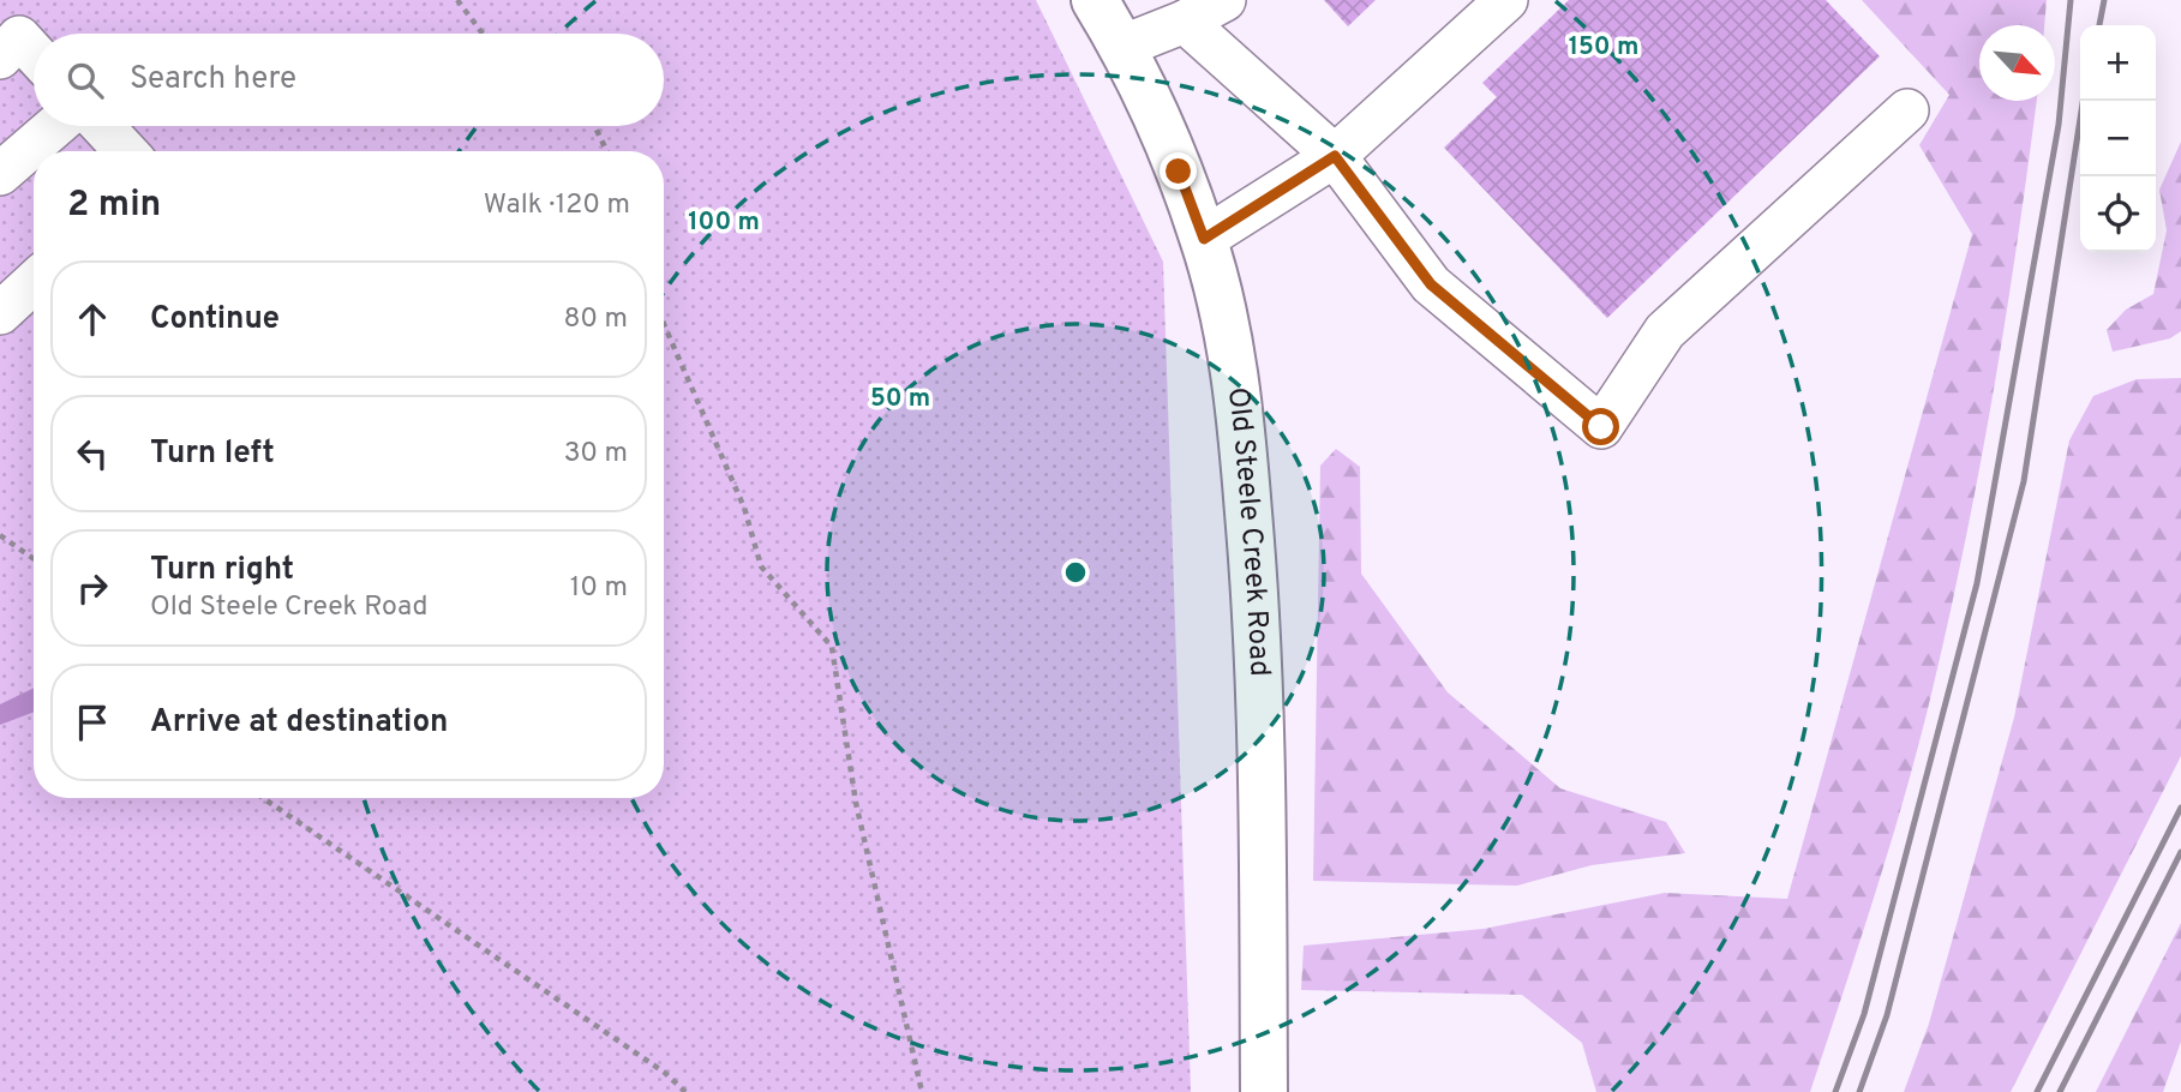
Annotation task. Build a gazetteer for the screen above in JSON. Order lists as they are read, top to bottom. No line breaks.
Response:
{"streets":{"main road":["Old Steele Creek Road"]},"north":"bottom right","page":{"map_buttons":["+","−"],"search":"Search here","heading":["2 min","Walk · 120 m"],"list":[["Continue","80 m"],["Turn left","30 m"],["Turn right","Old Steele Creek Road","10 m"],"Arrive at destination"]},"rings":["150 m","100 m","50 m"]}
